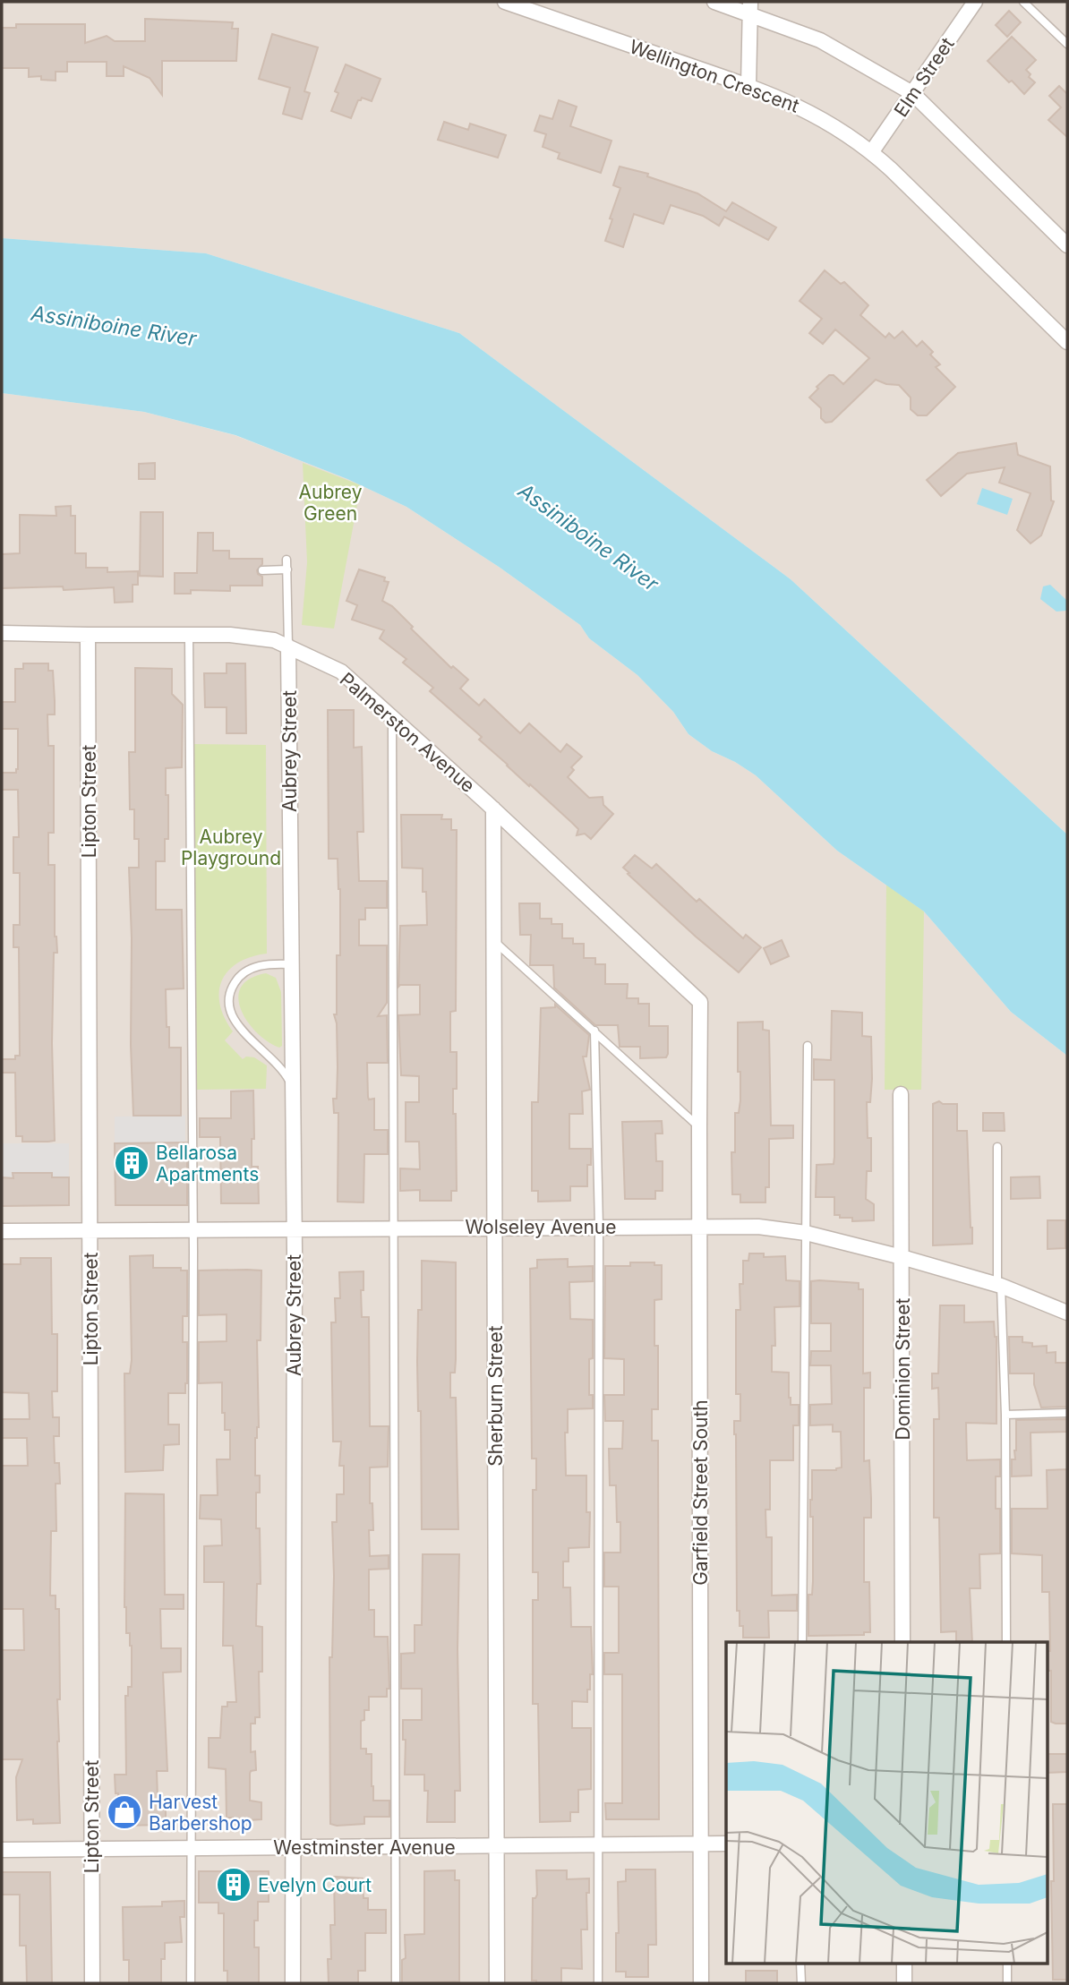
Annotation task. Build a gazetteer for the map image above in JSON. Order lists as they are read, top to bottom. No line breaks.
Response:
{"streets":{"street":["Wellington Crescent","Elm Street","Palmerston Avenue","Aubrey Street","Lipton Street","Wolseley Avenue","Dominion Street","Sherburn Street","Garfield Street South","Westminster Avenue"]},"crossings":[["Wellington Crescent","Elm Street"],["Palmerston Avenue","Aubrey Street"],["Palmerston Avenue","Lipton Street"],["Palmerston Avenue","Sherburn Street"],["Palmerston Avenue","Garfield Street South"],["Aubrey Street","Wolseley Avenue"],["Aubrey Street","Westminster Avenue"],["Lipton Street","Wolseley Avenue"],["Lipton Street","Westminster Avenue"],["Wolseley Avenue","Dominion Street"],["Wolseley Avenue","Sherburn Street"],["Wolseley Avenue","Garfield Street South"],["Sherburn Street","Westminster Avenue"],["Garfield Street South","Westminster Avenue"]],"water":["Assiniboine River"],"parks":["Aubrey Green","Aubrey Playground"],"places":{"building":["Bellarosa Apartments","Evelyn Court"],"shop":["Harvest Barbershop"]}}
